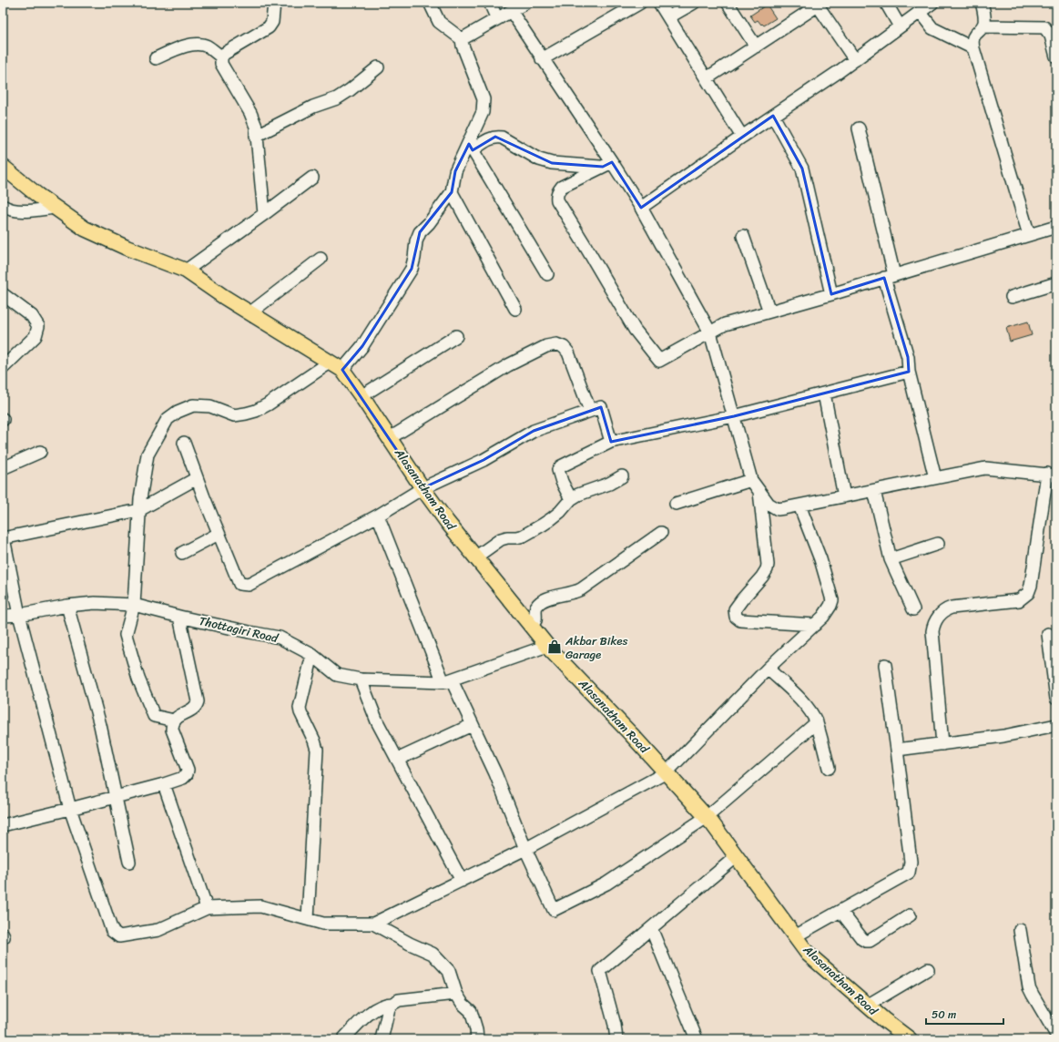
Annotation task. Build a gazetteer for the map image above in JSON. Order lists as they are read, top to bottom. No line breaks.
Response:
{"streets":{"main road":["Alasanatham Road"],"street":["Thottagiri Road"]},"crossings":[["Alasanatham Road","Thottagiri Road"]],"places":{"shop":["Akbar Bikes Garage"]},"scale_bar":"50 m"}
